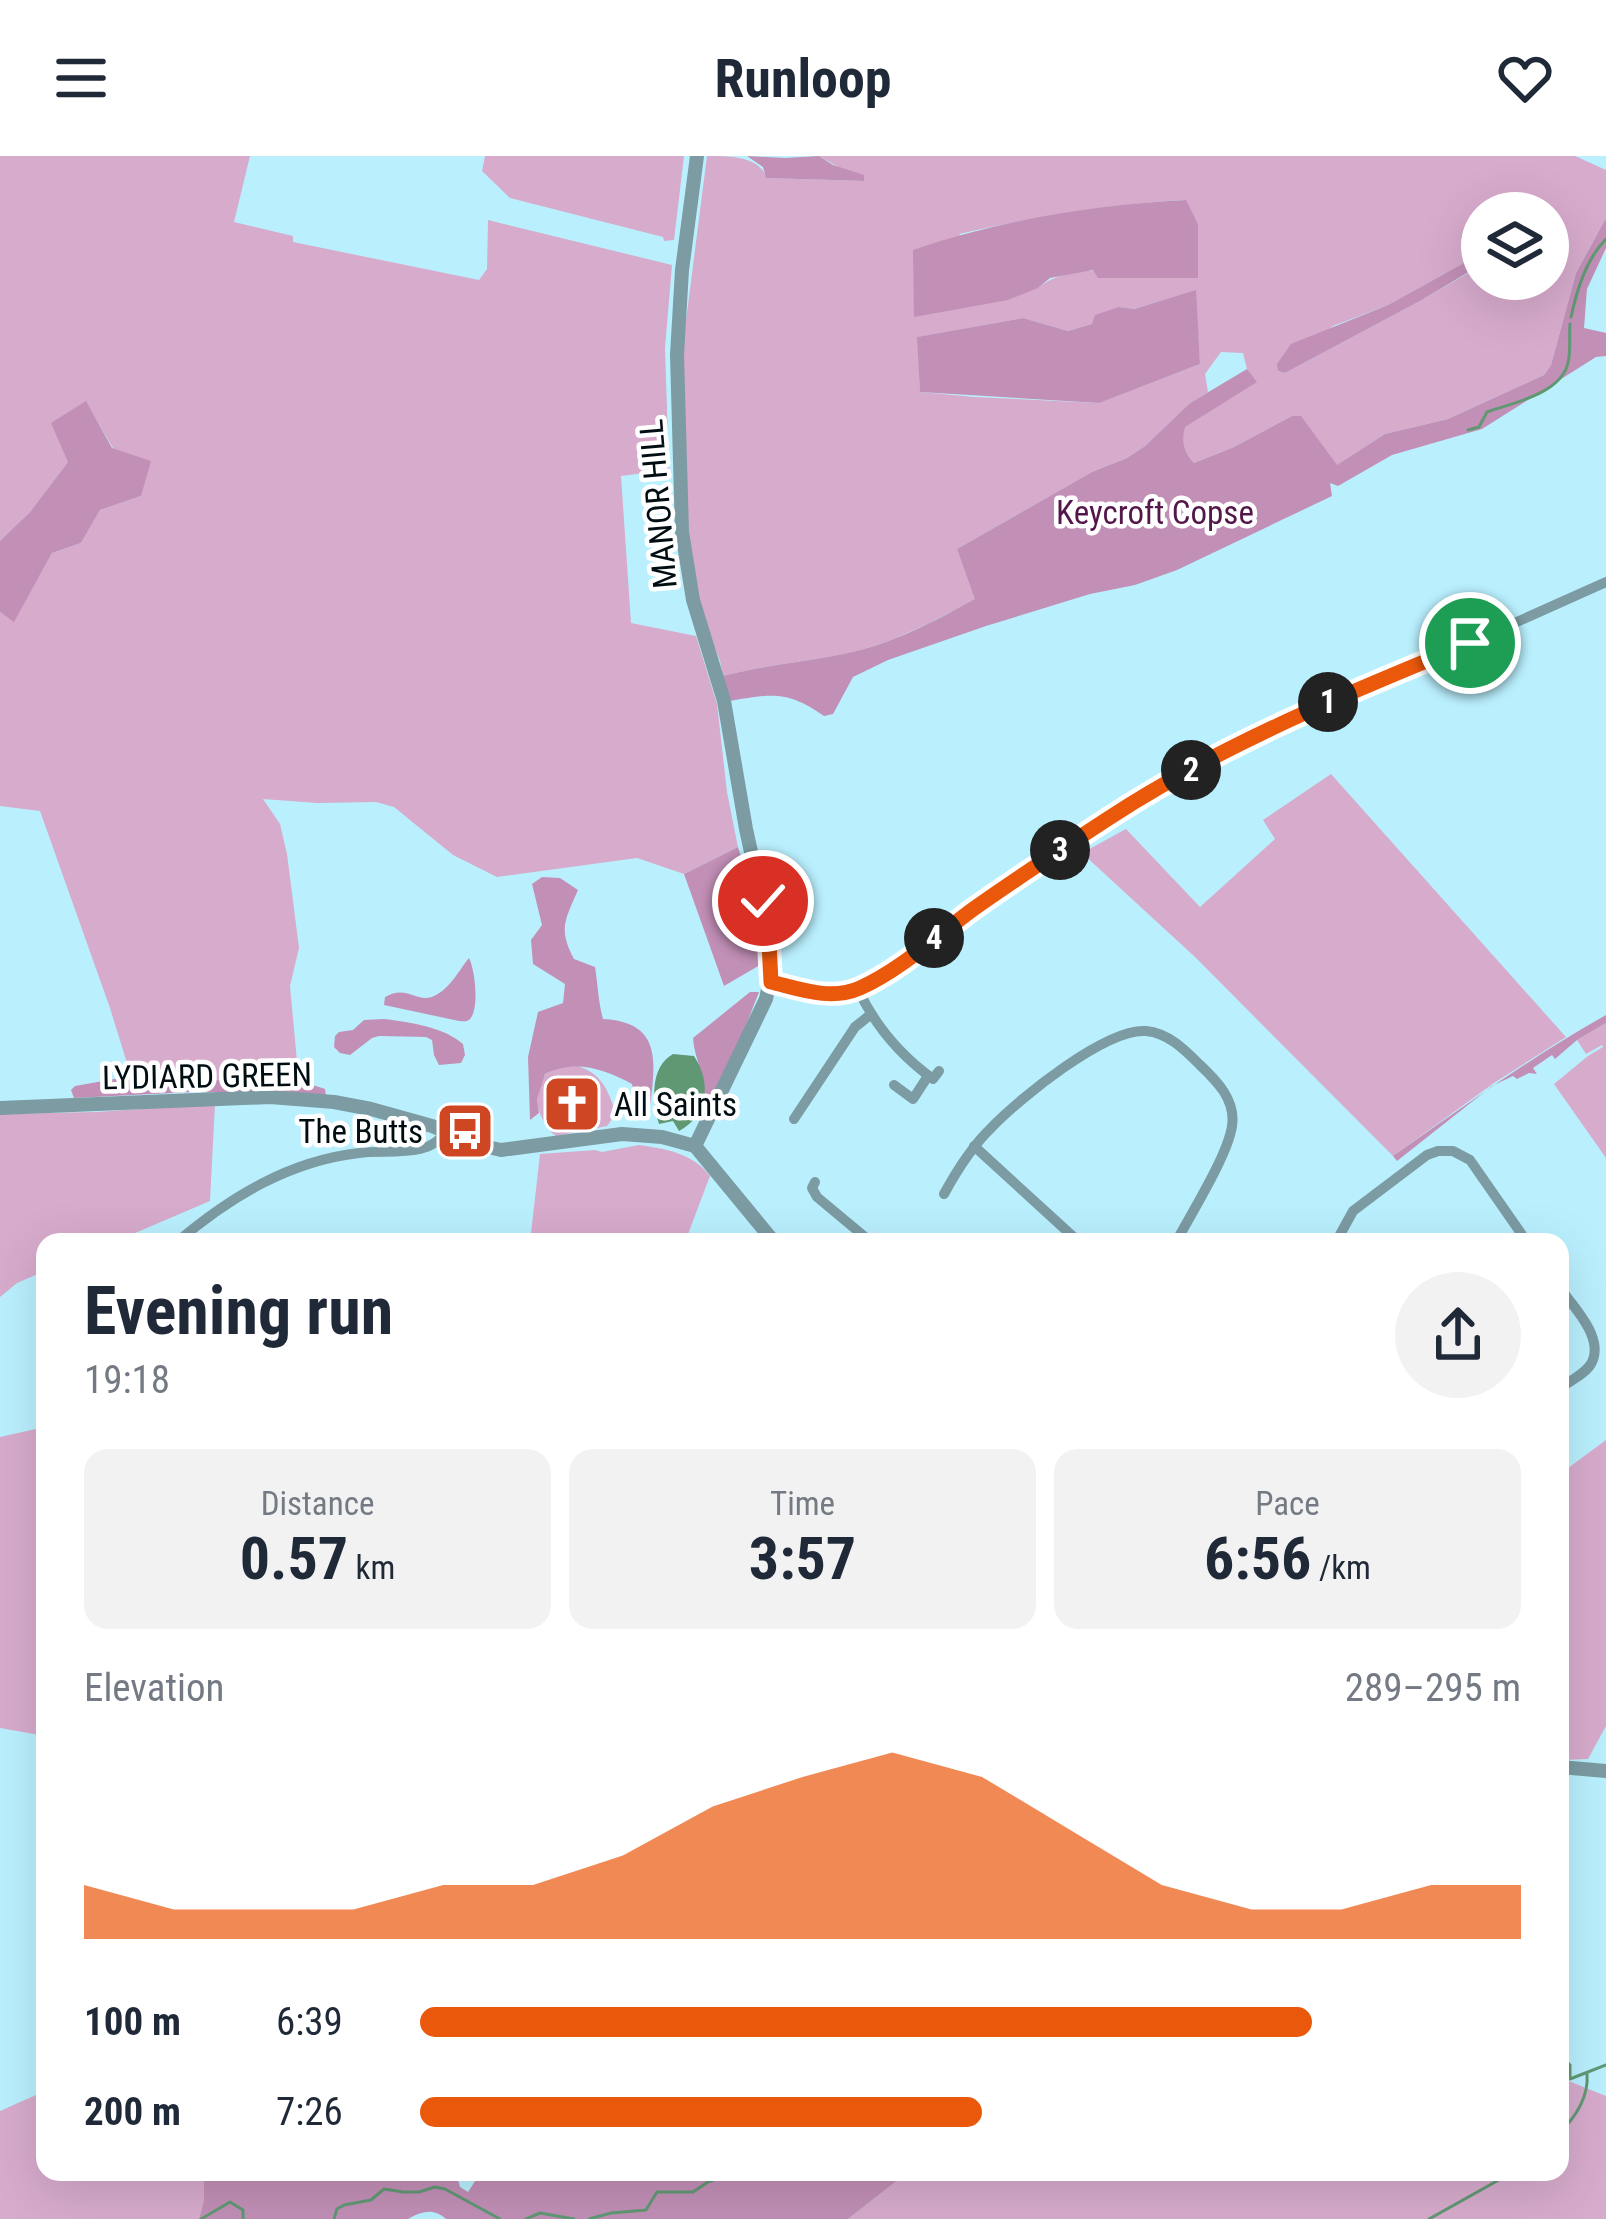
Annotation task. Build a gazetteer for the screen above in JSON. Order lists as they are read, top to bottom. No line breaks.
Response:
{"streets":{"street":["MANOR HILL","LYDIARD GREEN"]},"parks":["Keycroft Copse"],"places":{"church":["All Saints"],"bus stop":["The Butts"]},"page":{"header":"Runloop","pins":["1","2","3","4"],"heading":["Evening run","19:18"],"stats":[["Distance","0.57 km"],["Time","3:57"],["Pace","6:56 /km"]],"chart":["Elevation","289–295 m"],"list":[{"name":"100 m","note":"6:39"},{"name":"200 m","note":"7:26"}]}}
